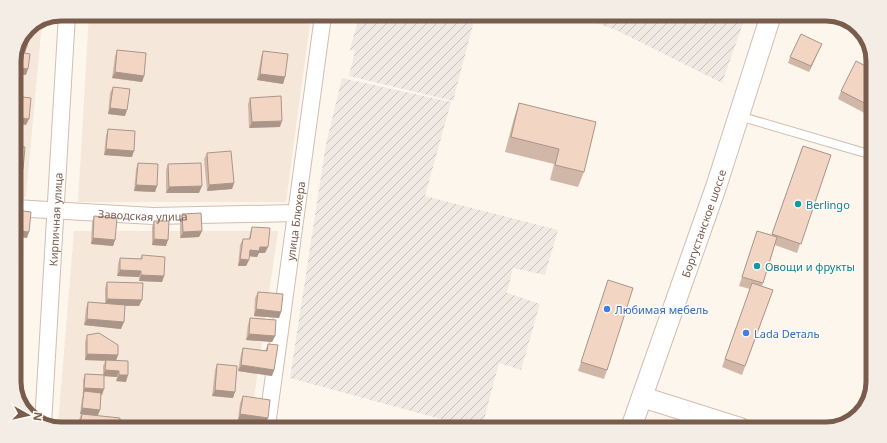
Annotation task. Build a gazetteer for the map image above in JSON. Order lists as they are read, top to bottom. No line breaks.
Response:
{"streets":{"street":["Заводская улица","Кирпичная улица","улица Блюхера","Боргустанское шоссе"]},"crossings":[["Заводская улица","Кирпичная улица"],["Заводская улица","улица Блюхера"]],"places":["Berlingo","Овощи и фрукты","Любимая мебель","Lada Dеталь"],"north":"right"}
